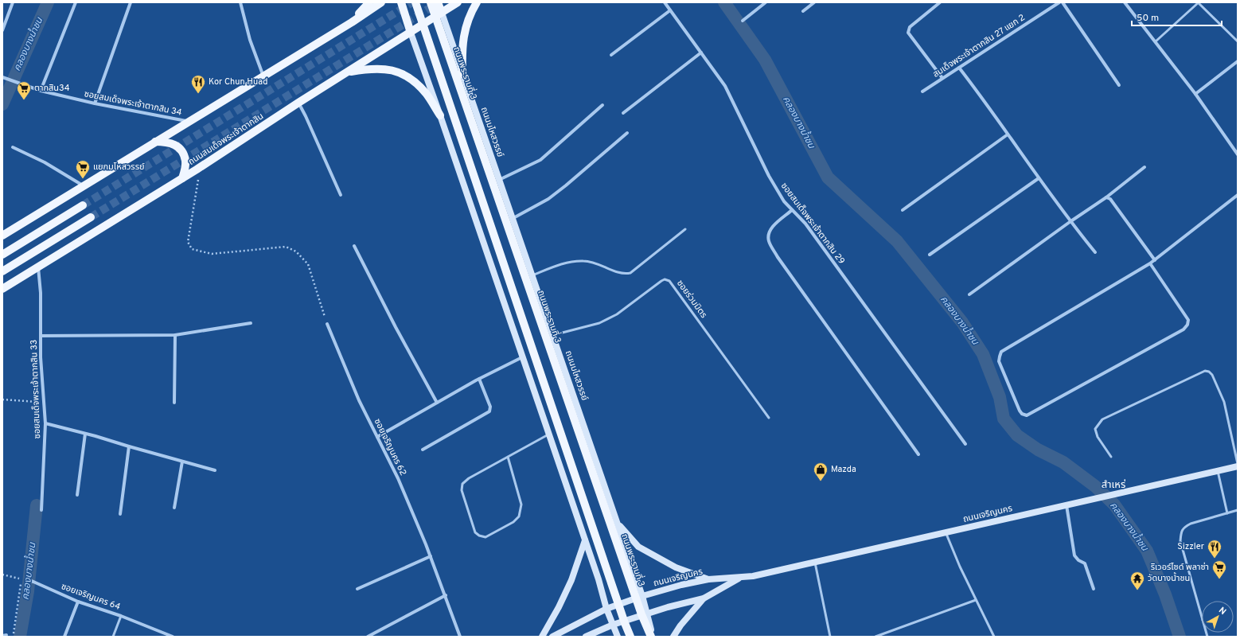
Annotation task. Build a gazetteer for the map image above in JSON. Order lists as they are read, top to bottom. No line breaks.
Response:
{"streets":{"main road":["ถนนพระรามที่ 3","ถนนมไหสวรรย์","ถนนสมเด็จพระเจ้าตากสิน","ถนนเจริญนคร"],"street":["สมเด็จพระเจ้าตากสิน 27 แยก 2","ซอยสมเด็จพระเจ้าตากสิน 34","ซอยสมเด็จพระเจ้าตากสิน 29","ซอยสมเด็จพระเจ้าตากสิน 33","ซอยเจริญนคร 62","ซอยเจริญนคร 64"],"lane":["ซอยร่วมมิตร"]},"crossings":[["ถนนพระรามที่ 3","ถนนมไหสวรรย์"],["ถนนมไหสวรรย์","ถนนสมเด็จพระเจ้าตากสิน"],["ถนนมไหสวรรย์","ซอยร่วมมิตร"],["ถนนมไหสวรรย์","ถนนเจริญนคร"],["ถนนสมเด็จพระเจ้าตากสิน","ซอยสมเด็จพระเจ้าตากสิน 33"]],"districts":["สำเหร่"],"water":["คลองบางน้ำชน"],"places":{"restaurant":["Kor Chun Huad","Sizzler"],"supermarket":["ตากสิน34","แยกมโหสวรรย์","ริเวอร์ไซด์ พลาซ่า"],"shop":["Mazda"],"temple":["วัดบางน้ำชน"]},"scale_bar":"50 m","north":"top right"}
